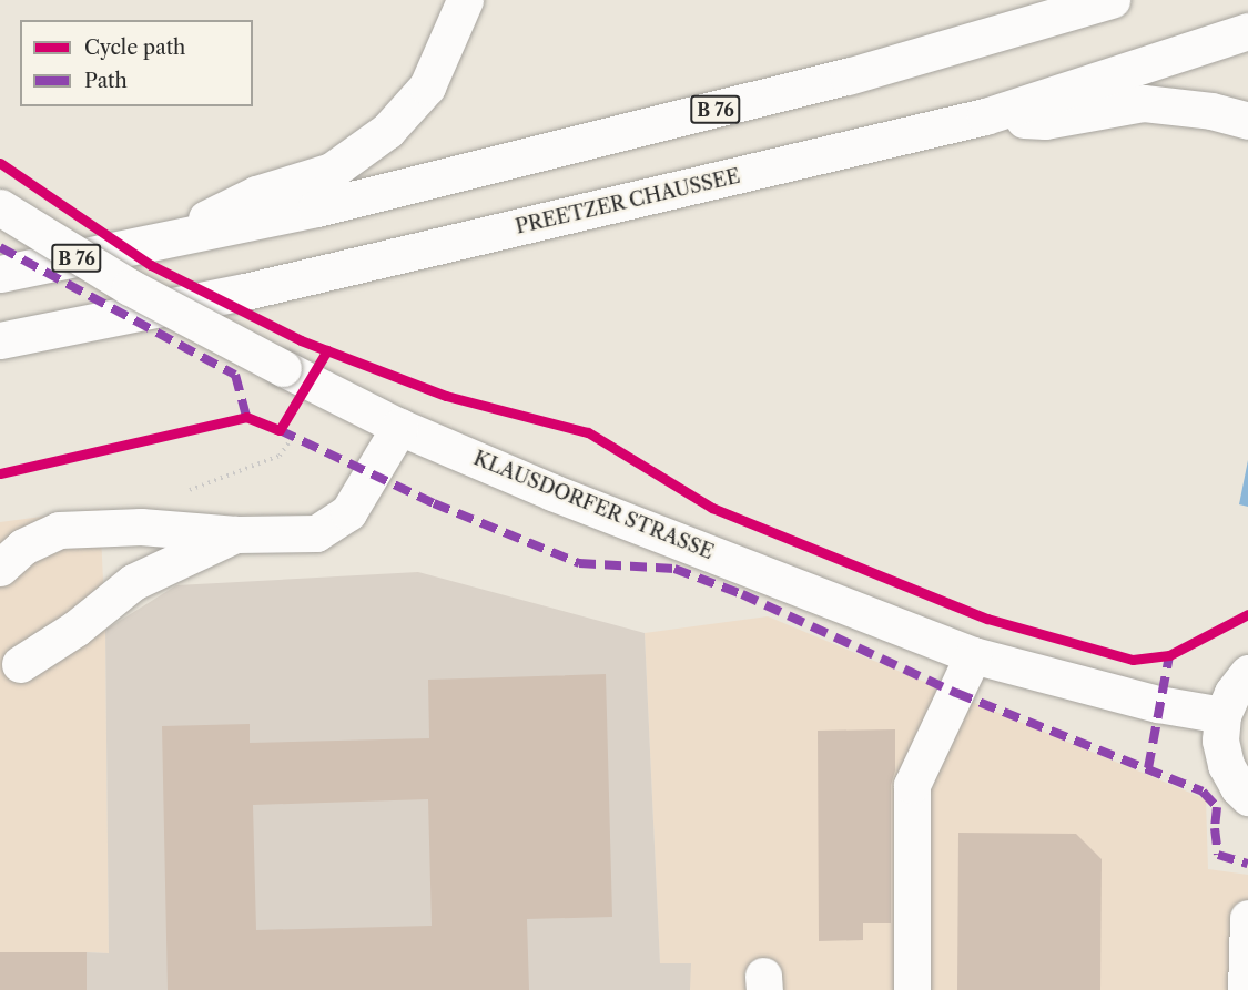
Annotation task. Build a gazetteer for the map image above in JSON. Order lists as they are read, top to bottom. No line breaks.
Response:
{"streets":{"main road":["B 76","PREETZER CHAUSSEE","KLAUSDORFER STRASSE"]},"legend":["Cycle path","Path"]}
